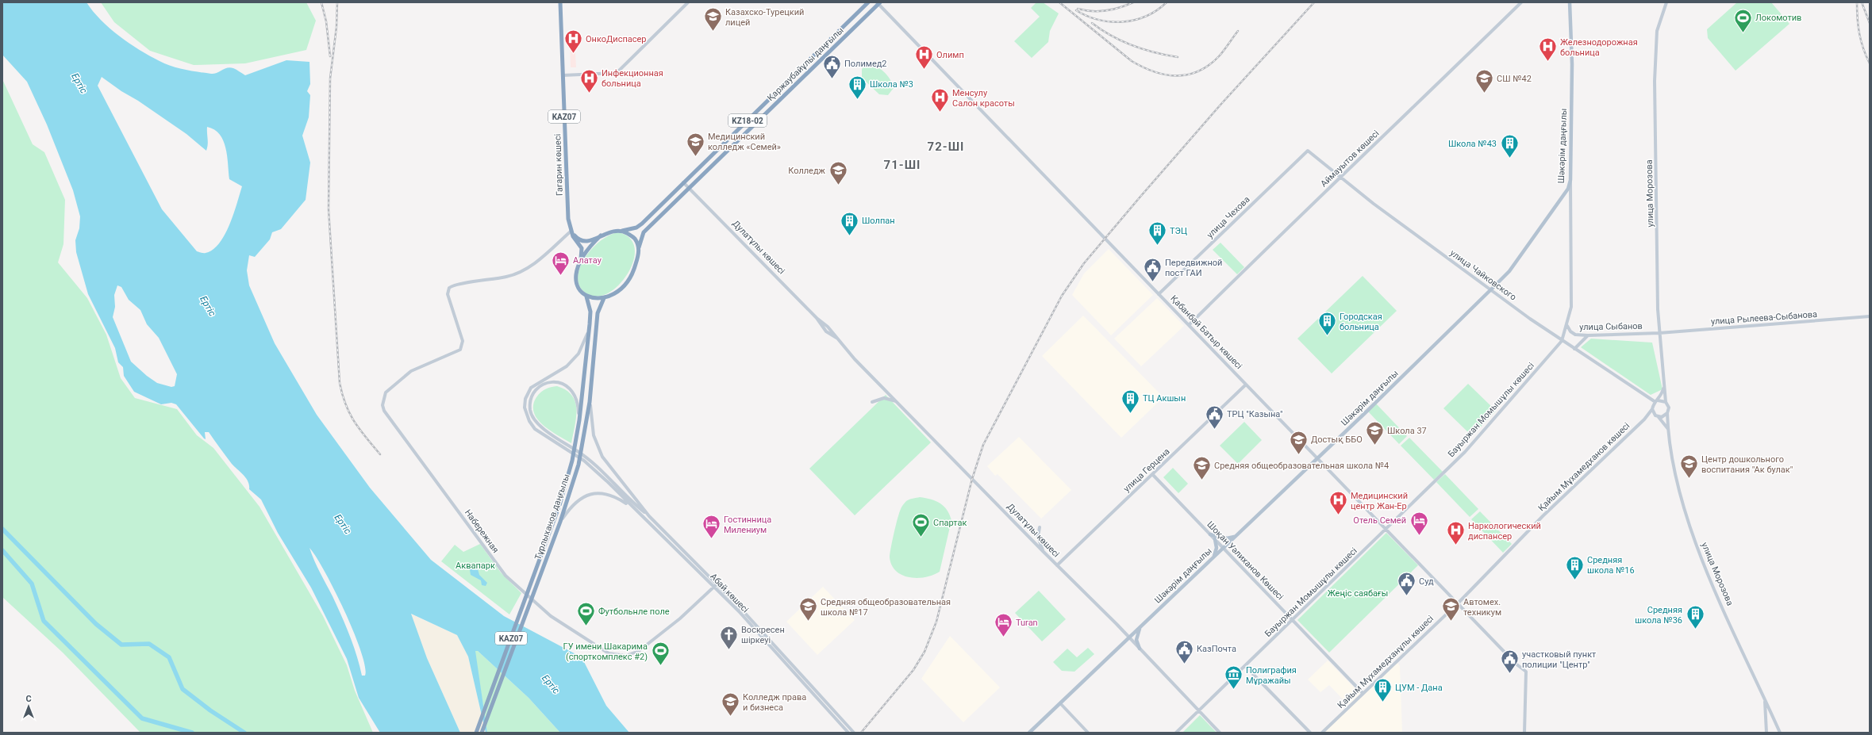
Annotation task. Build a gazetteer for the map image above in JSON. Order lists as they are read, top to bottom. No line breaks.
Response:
{"streets":{"highway":["Қаржаубайұлы даңғылы","KAZ07","KZ18-02","Гагарин көшесі","Тұрлыханов даңғылы"],"main road":["Шәкәрім даңғылы"],"street":["Аймауытов көшесі","улица Морозова","улица Чехова","Дулатұлы көшесі","улица Чайковского","улица Рылеева-Сыбанова","улица Сыбанов","Қабанбай Батыр көшесі","Бауыржан Момышұлы көшесі","Қайым Мұхамедханов көшесі","улица Герцена","Набережная","Шоқан Уәлиханов Көшесі","Абай көшесі","Қайым Мұхамедханұлы көшесі"]},"crossings":[["Қаржаубайұлы даңғылы","KAZ07"],["Қаржаубайұлы даңғылы","Дулатұлы көшесі"],["Қаржаубайұлы даңғылы","Қабанбай Батыр көшесі"],["Қаржаубайұлы даңғылы","Тұрлыханов даңғылы"],["KAZ07","Гагарин көшесі"],["KAZ07","Тұрлыханов даңғылы"],["KAZ07","Набережная"],["Шәкәрім даңғылы","Дулатұлы көшесі"],["Шәкәрім даңғылы","улица Чайковского"],["Шәкәрім даңғылы","Қабанбай Батыр көшесі"],["Шәкәрім даңғылы","Бауыржан Момышұлы көшесі"],["Шәкәрім даңғылы","Шоқан Уәлиханов Көшесі"],["Аймауытов көшесі","улица Чайковского"],["Аймауытов көшесі","Қабанбай Батыр көшесі"],["Гагарин көшесі","Набережная"],["улица Морозова","улица Чайковского"],["улица Морозова","улица Рылеева-Сыбанова"],["улица Морозова","улица Сыбанов"],["улица Морозова","Қайым Мұхамедханов көшесі"],["улица Чехова","улица Чайковского"],["улица Чехова","Қабанбай Батыр көшесі"],["Дулатұлы көшесі","Бауыржан Момышұлы көшесі"],["Дулатұлы көшесі","улица Герцена"],["улица Чайковского","Бауыржан Момышұлы көшесі"],["улица Чайковского","Қайым Мұхамедханов көшесі"],["улица Рылеева-Сыбанова","улица Сыбанов"],["улица Сыбанов","Бауыржан Момышұлы көшесі"],["Қабанбай Батыр көшесі","Бауыржан Момышұлы көшесі"],["Қабанбай Батыр көшесі","Қайым Мұхамедханов көшесі"],["Қабанбай Батыр көшесі","улица Герцена"],["Қабанбай Батыр көшесі","Қайым Мұхамедханұлы көшесі"],["Бауыржан Момышұлы көшесі","Шоқан Уәлиханов Көшесі"],["Қайым Мұхамедханов көшесі","Қайым Мұхамедханұлы көшесі"],["улица Герцена","Шоқан Уәлиханов Көшесі"],["Набережная","Абай көшесі"],["Шоқан Уәлиханов Көшесі","Қайым Мұхамедханұлы көшесі"]],"districts":["72-ШІ","71-ШІ"],"water":["Ертіс"],"parks":["Аквапарк","Жеңіс саябағы"],"places":{"school or university":["Казахско-Турецкий лицей","СШ №42","Медицинский колледж «Семей»","Колледж","Школа 37","Достық ББО","Центр дошкольного воспитания \"Ак булак\"","Средняя общеобразовательная школа №4","Средняя общеобразовательная школа №17","Автомех. техникум","Колледж права и бизнеса"],"sports":["Локомотив","Спартак","Футбольнле поле","ГУ имени Шакарима (спорткомплекс #2)"],"hospital":["ОнкоДиспасер","Железнодорожная больница","Олимп","Инфекционная больница","Менсулу Салон красоты","Медицинский центр Жан-Ер","Наркологический диспансер"],"public building":["Полимед2","Передвижной пост ГАИ","ТРЦ \"Казына\"","Суд","КазПочта","участковый пункт полиции \"Центр\""],"building":["Школа №3","Школа №43","Шолпан","ТЭЦ","Городская больница","ТЦ Акшын","Средняя школа №16","Средняя школа №36","ЦУМ - Дана"],"hotel":["Алатау","Отель Семей","Гостинница Милениум","Turan"],"church":["Воскресен шіркеуі"],"museum":["Полиграфия Мұражайы"]},"north":"top"}
